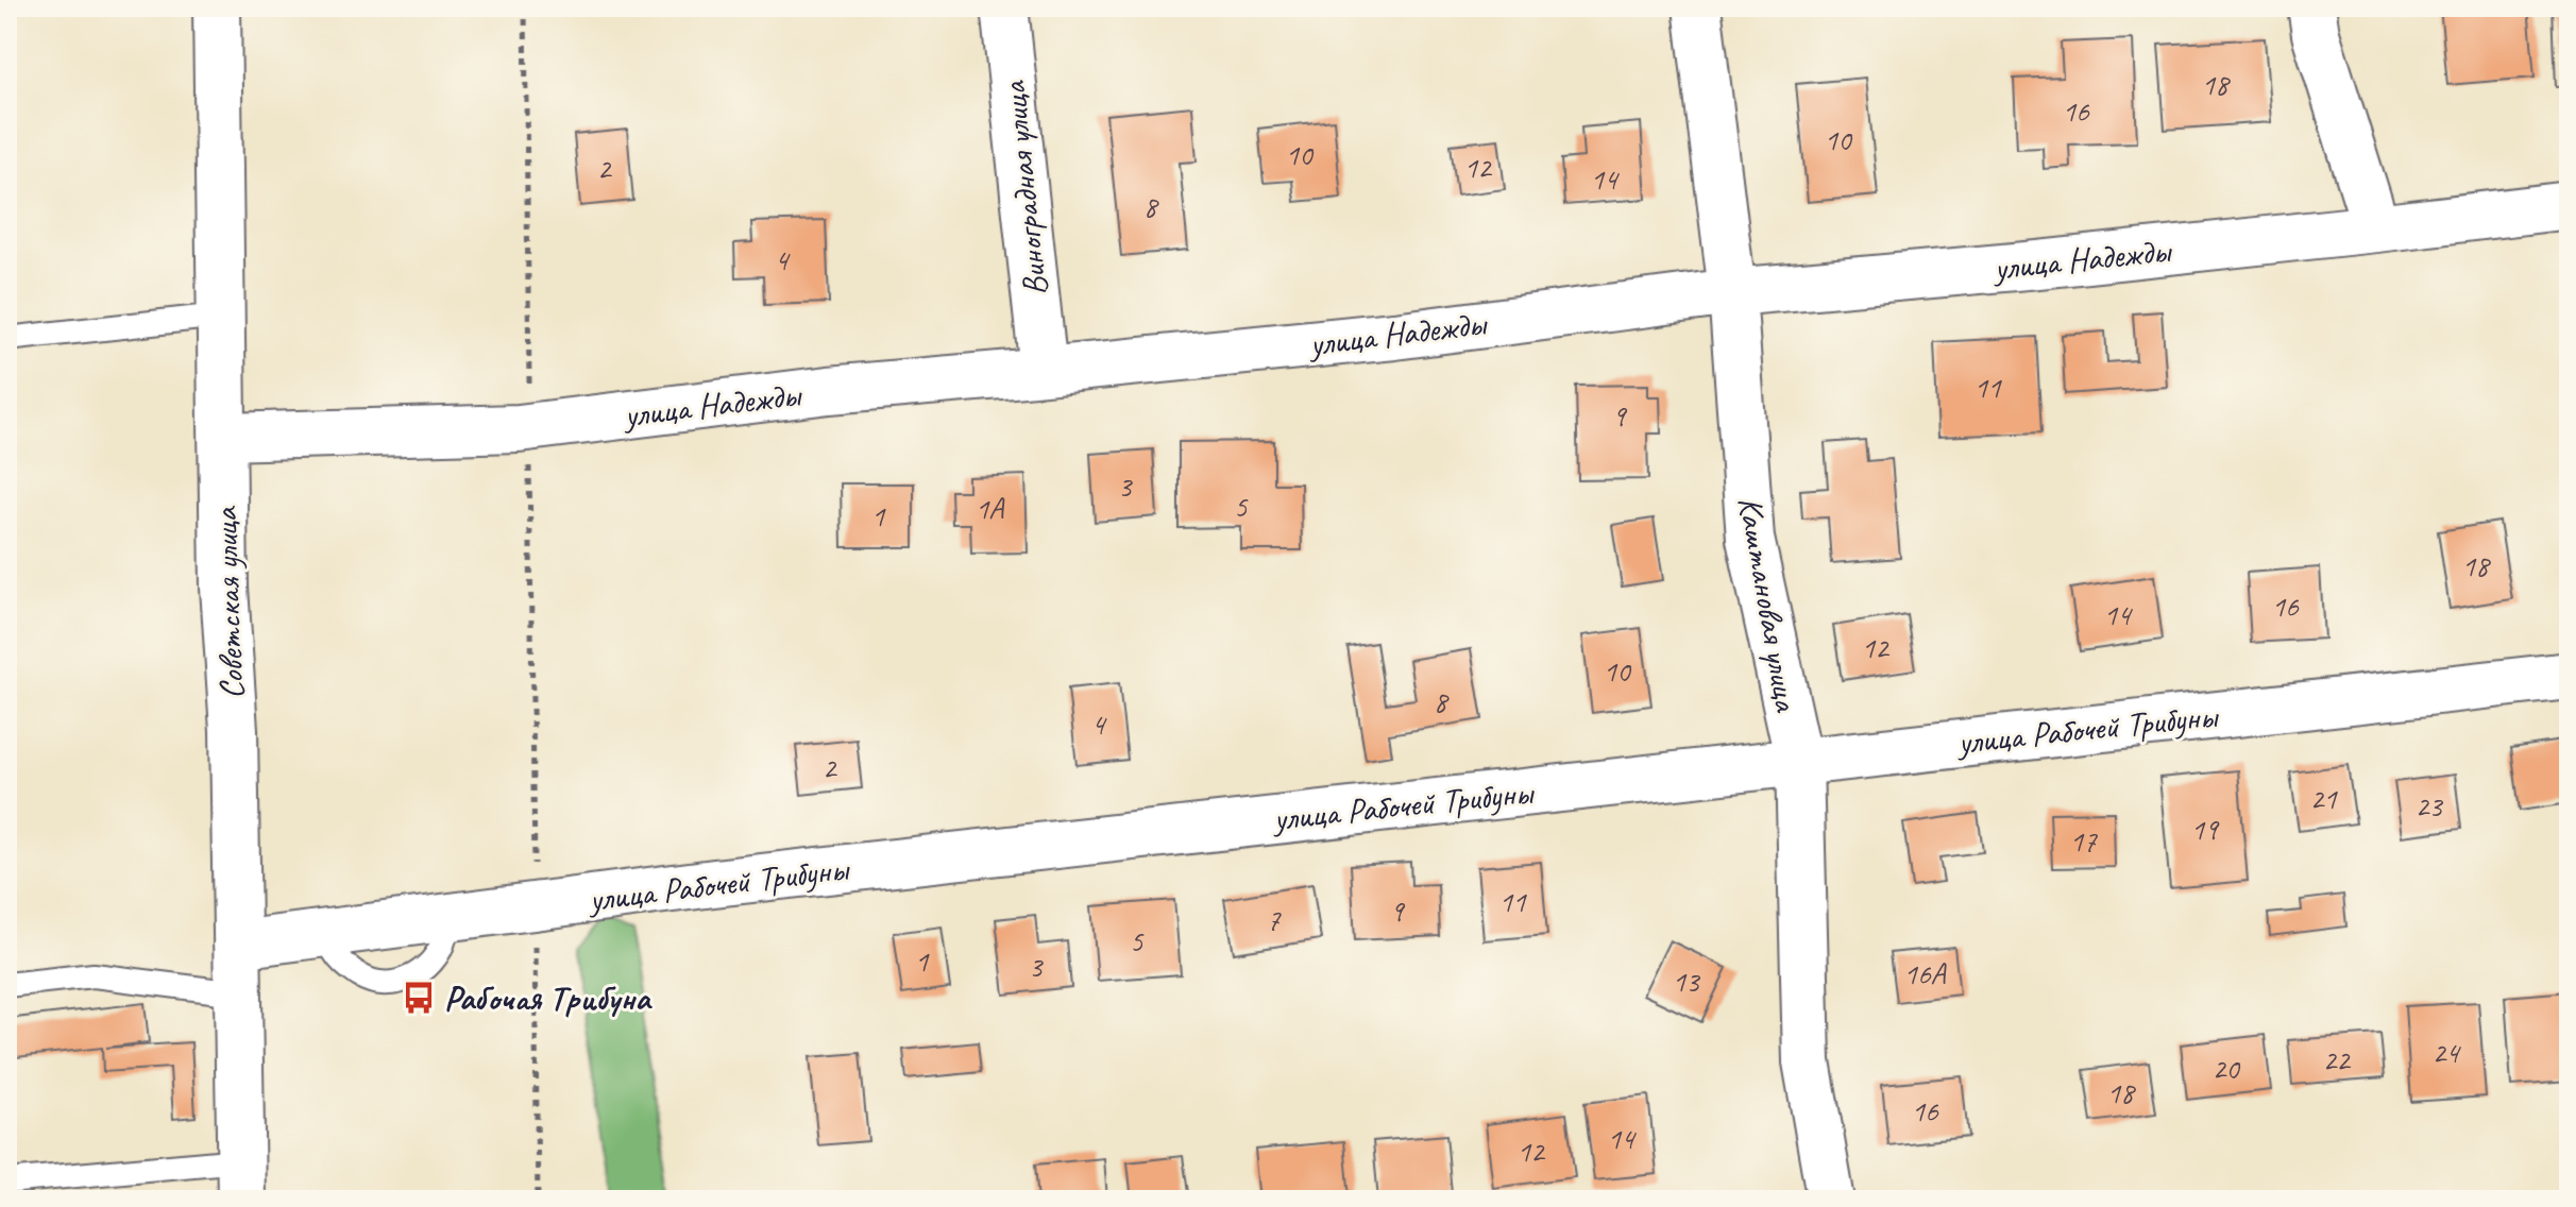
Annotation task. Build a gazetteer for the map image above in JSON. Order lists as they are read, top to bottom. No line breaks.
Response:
{"streets":{"street":["Виноградная улица","улица Надежды","Советская улица","Каштановая улица","улица Рабочей Трибуны"]},"crossings":[["Виноградная улица","улица Надежды"],["улица Надежды","Советская улица"],["улица Надежды","Каштановая улица"],["Советская улица","улица Рабочей Трибуны"],["Каштановая улица","улица Рабочей Трибуны"]],"places":{"bus stop":["Рабочая Трибуна"]},"house_numbers":["18","16","10","10","12","2","14","8","4","11","9","3","5","1А","1","18","16","14","12","10","8","4","2","21","23","19","17","11","9","7","5","1","3","16А","13","24","22","20","18","16","14","12"]}
